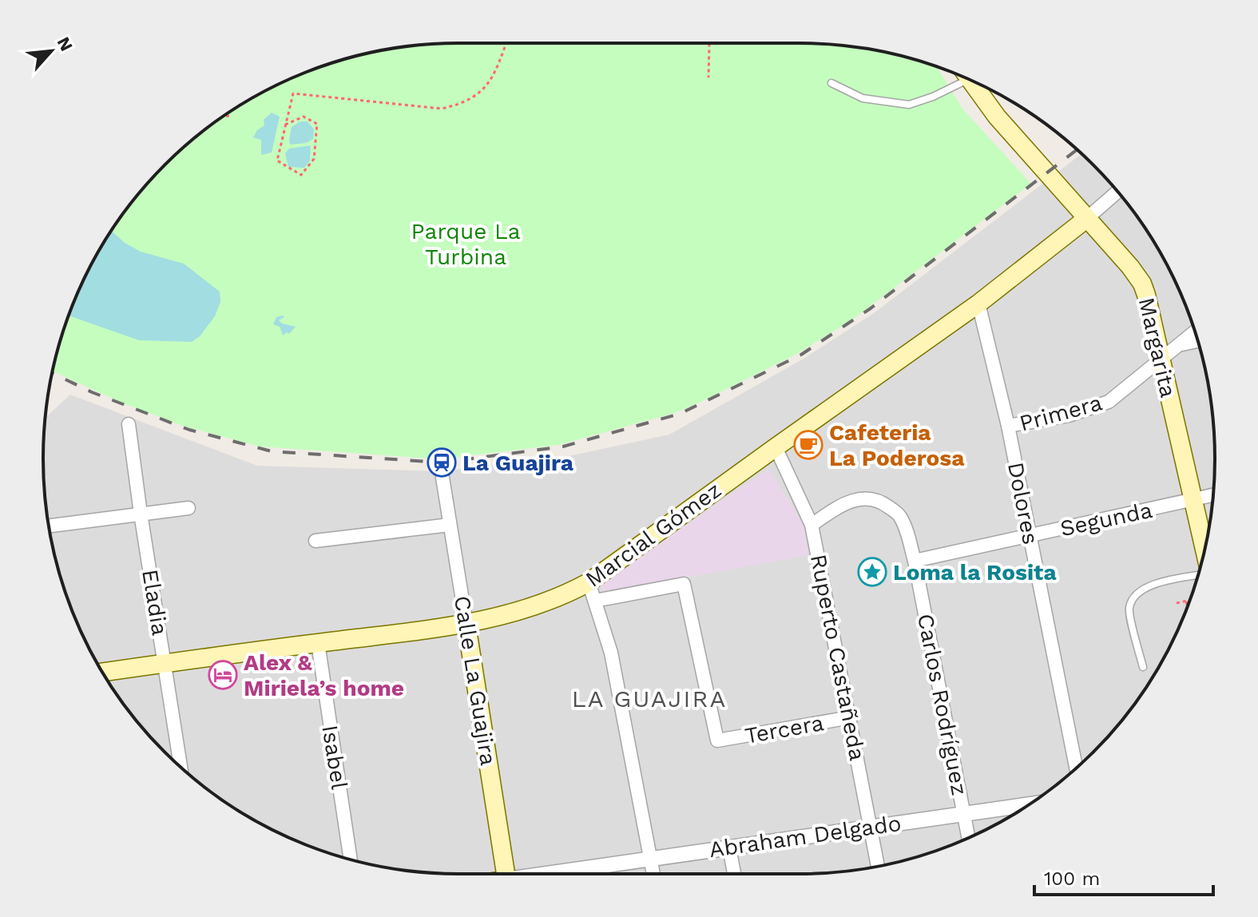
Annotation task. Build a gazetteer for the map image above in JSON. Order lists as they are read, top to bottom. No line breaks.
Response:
{"streets":{"main road":["Margarita","Marcial Gómez","Calle La Guajira"],"street":["Primera","Dolores","Segunda","Eladia","Ruperto Castañeda","Carlos Rodríguez","Tercera","Isabel","Abraham Delgado"]},"crossings":[["Margarita","Primera"],["Margarita","Segunda"],["Margarita","Marcial Gómez"],["Primera","Dolores"],["Dolores","Segunda"],["Dolores","Marcial Gómez"],["Segunda","Carlos Rodríguez"],["Marcial Gómez","Eladia"],["Marcial Gómez","Ruperto Castañeda"],["Marcial Gómez","Calle La Guajira"],["Marcial Gómez","Isabel"],["Ruperto Castañeda","Carlos Rodríguez"],["Ruperto Castañeda","Tercera"],["Ruperto Castañeda","Abraham Delgado"],["Carlos Rodríguez","Abraham Delgado"]],"districts":["LA GUAJIRA"],"parks":["Parque La Turbina"],"places":{"cafe":["Cafeteria La Poderosa"],"station":["La Guajira"],"place":["Loma la Rosita"],"hotel":["Alex & Miriela’s home"]},"scale_bar":"100 m","north":"top right"}
